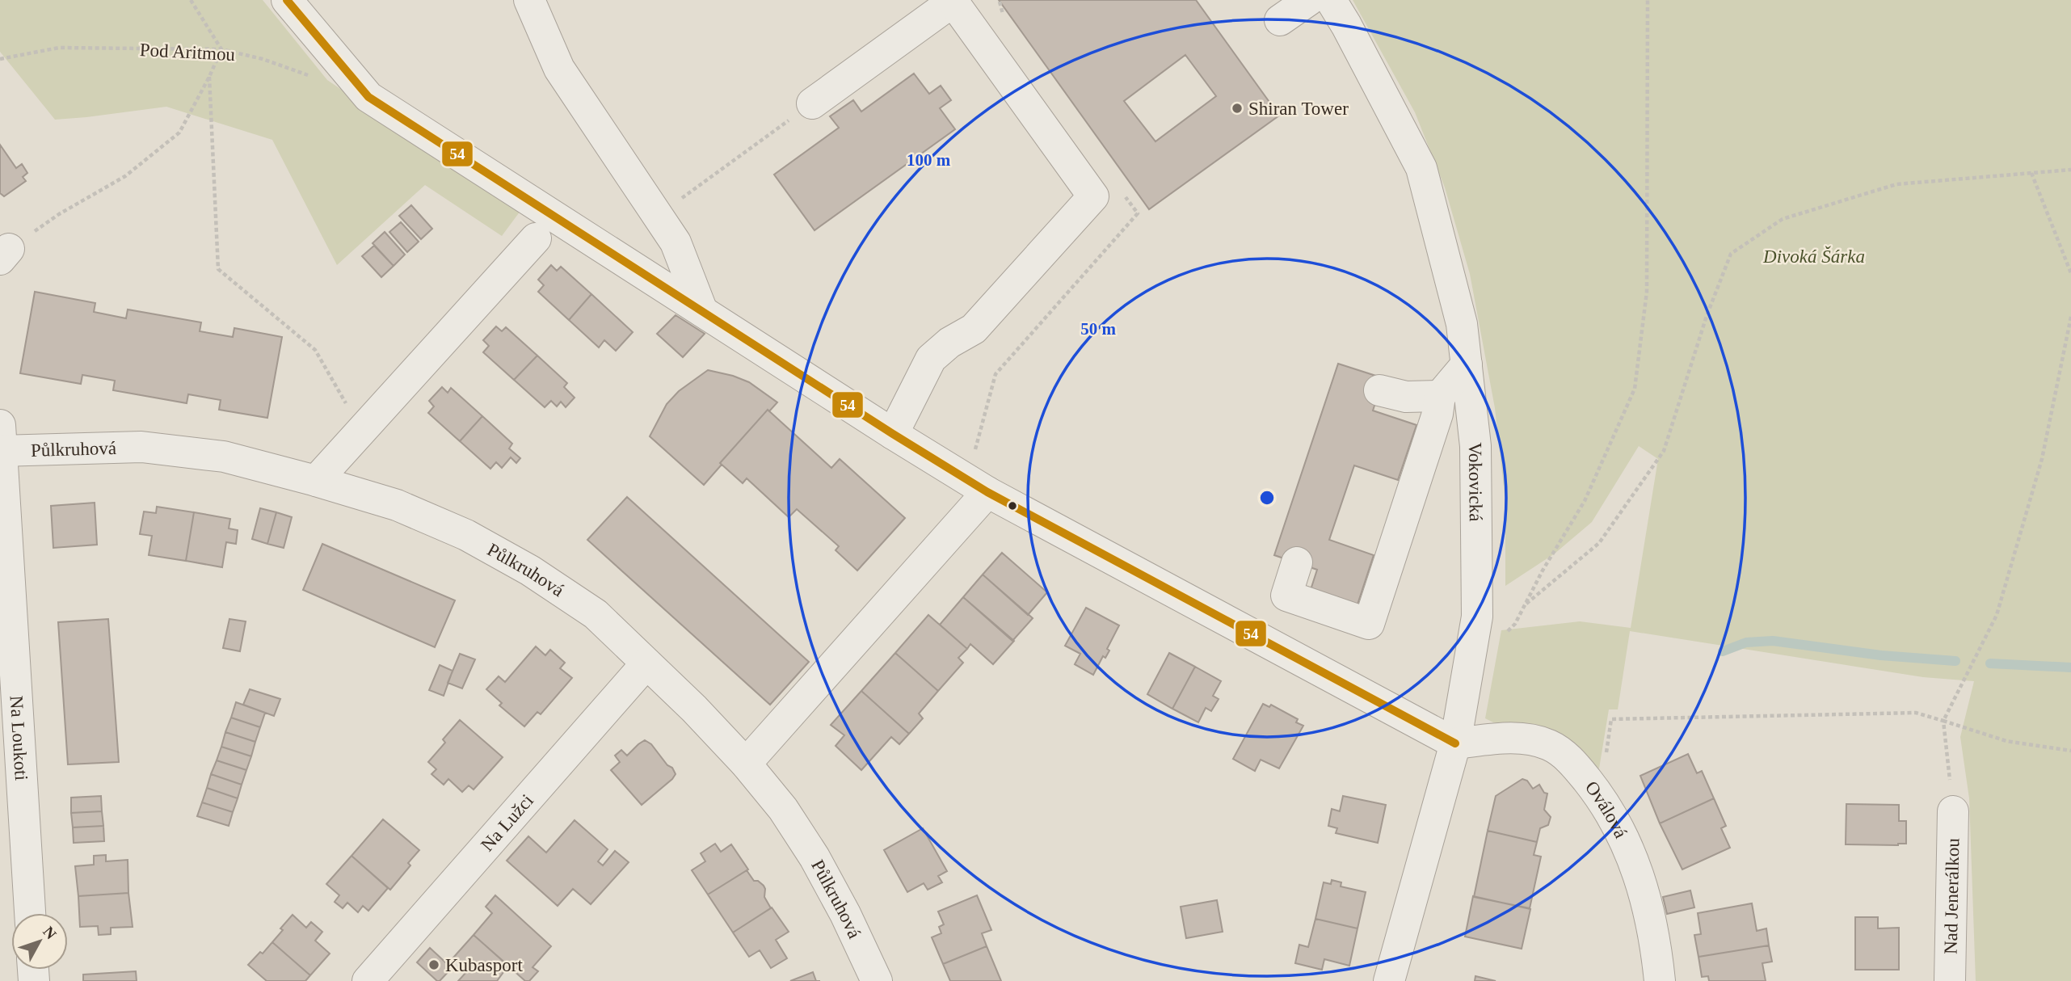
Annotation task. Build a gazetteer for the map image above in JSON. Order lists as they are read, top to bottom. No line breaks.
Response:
{"streets":{"street":["Půlkruhová","Vokovická","Na Loukoti","Oválová","Na Lužci","Nad Jenerálkou"],"path":["Pod Aritmou"]},"crossings":[["Půlkruhová","Na Loukoti"],["Půlkruhová","Na Lužci"],["Vokovická","Oválová"]],"parks":["Divoká Šárka"],"places":["Shiran Tower","Kubasport"],"lines":["transit line 54"],"north":"top right","rings":["100 m","50 m"]}
